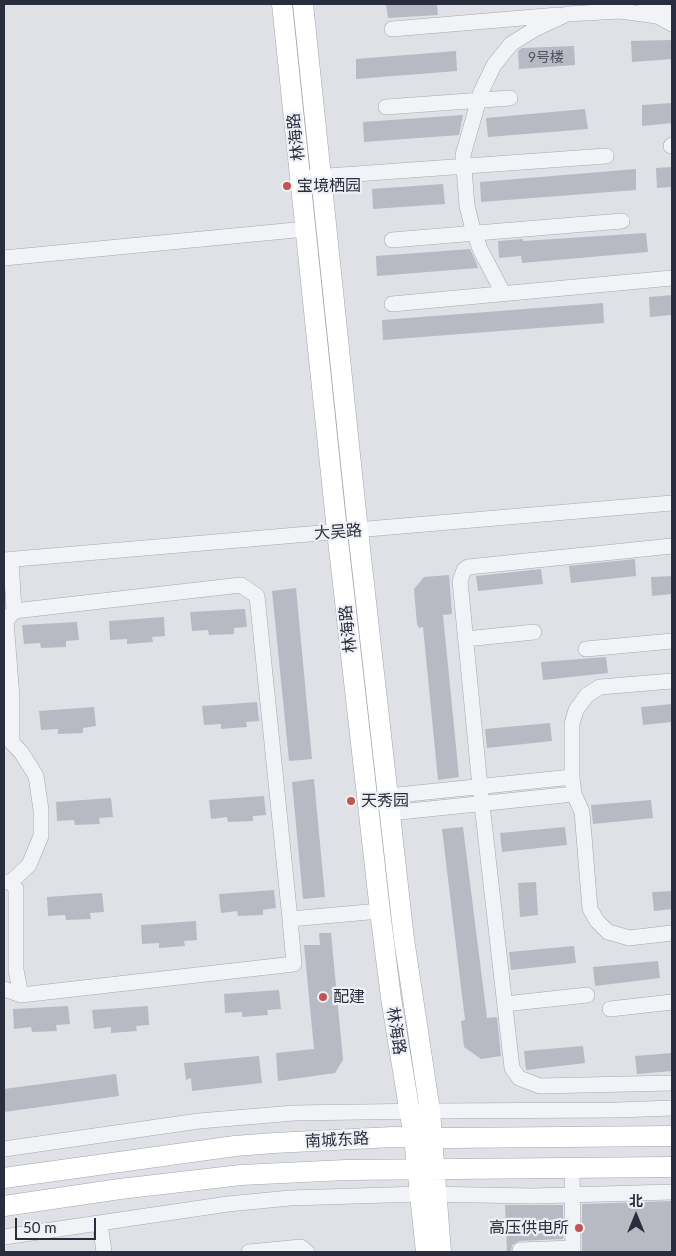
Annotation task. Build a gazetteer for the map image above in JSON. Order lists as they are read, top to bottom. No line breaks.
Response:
{"streets":{"main road":["林海路","南城东路"],"street":["大吴路"]},"crossings":[["林海路","大吴路"],["林海路","南城东路"]],"places":["宝境栖园","天秀园","配建","高压供电所"],"house_numbers":["9号楼"],"scale_bar":"50 m","north":"top"}
